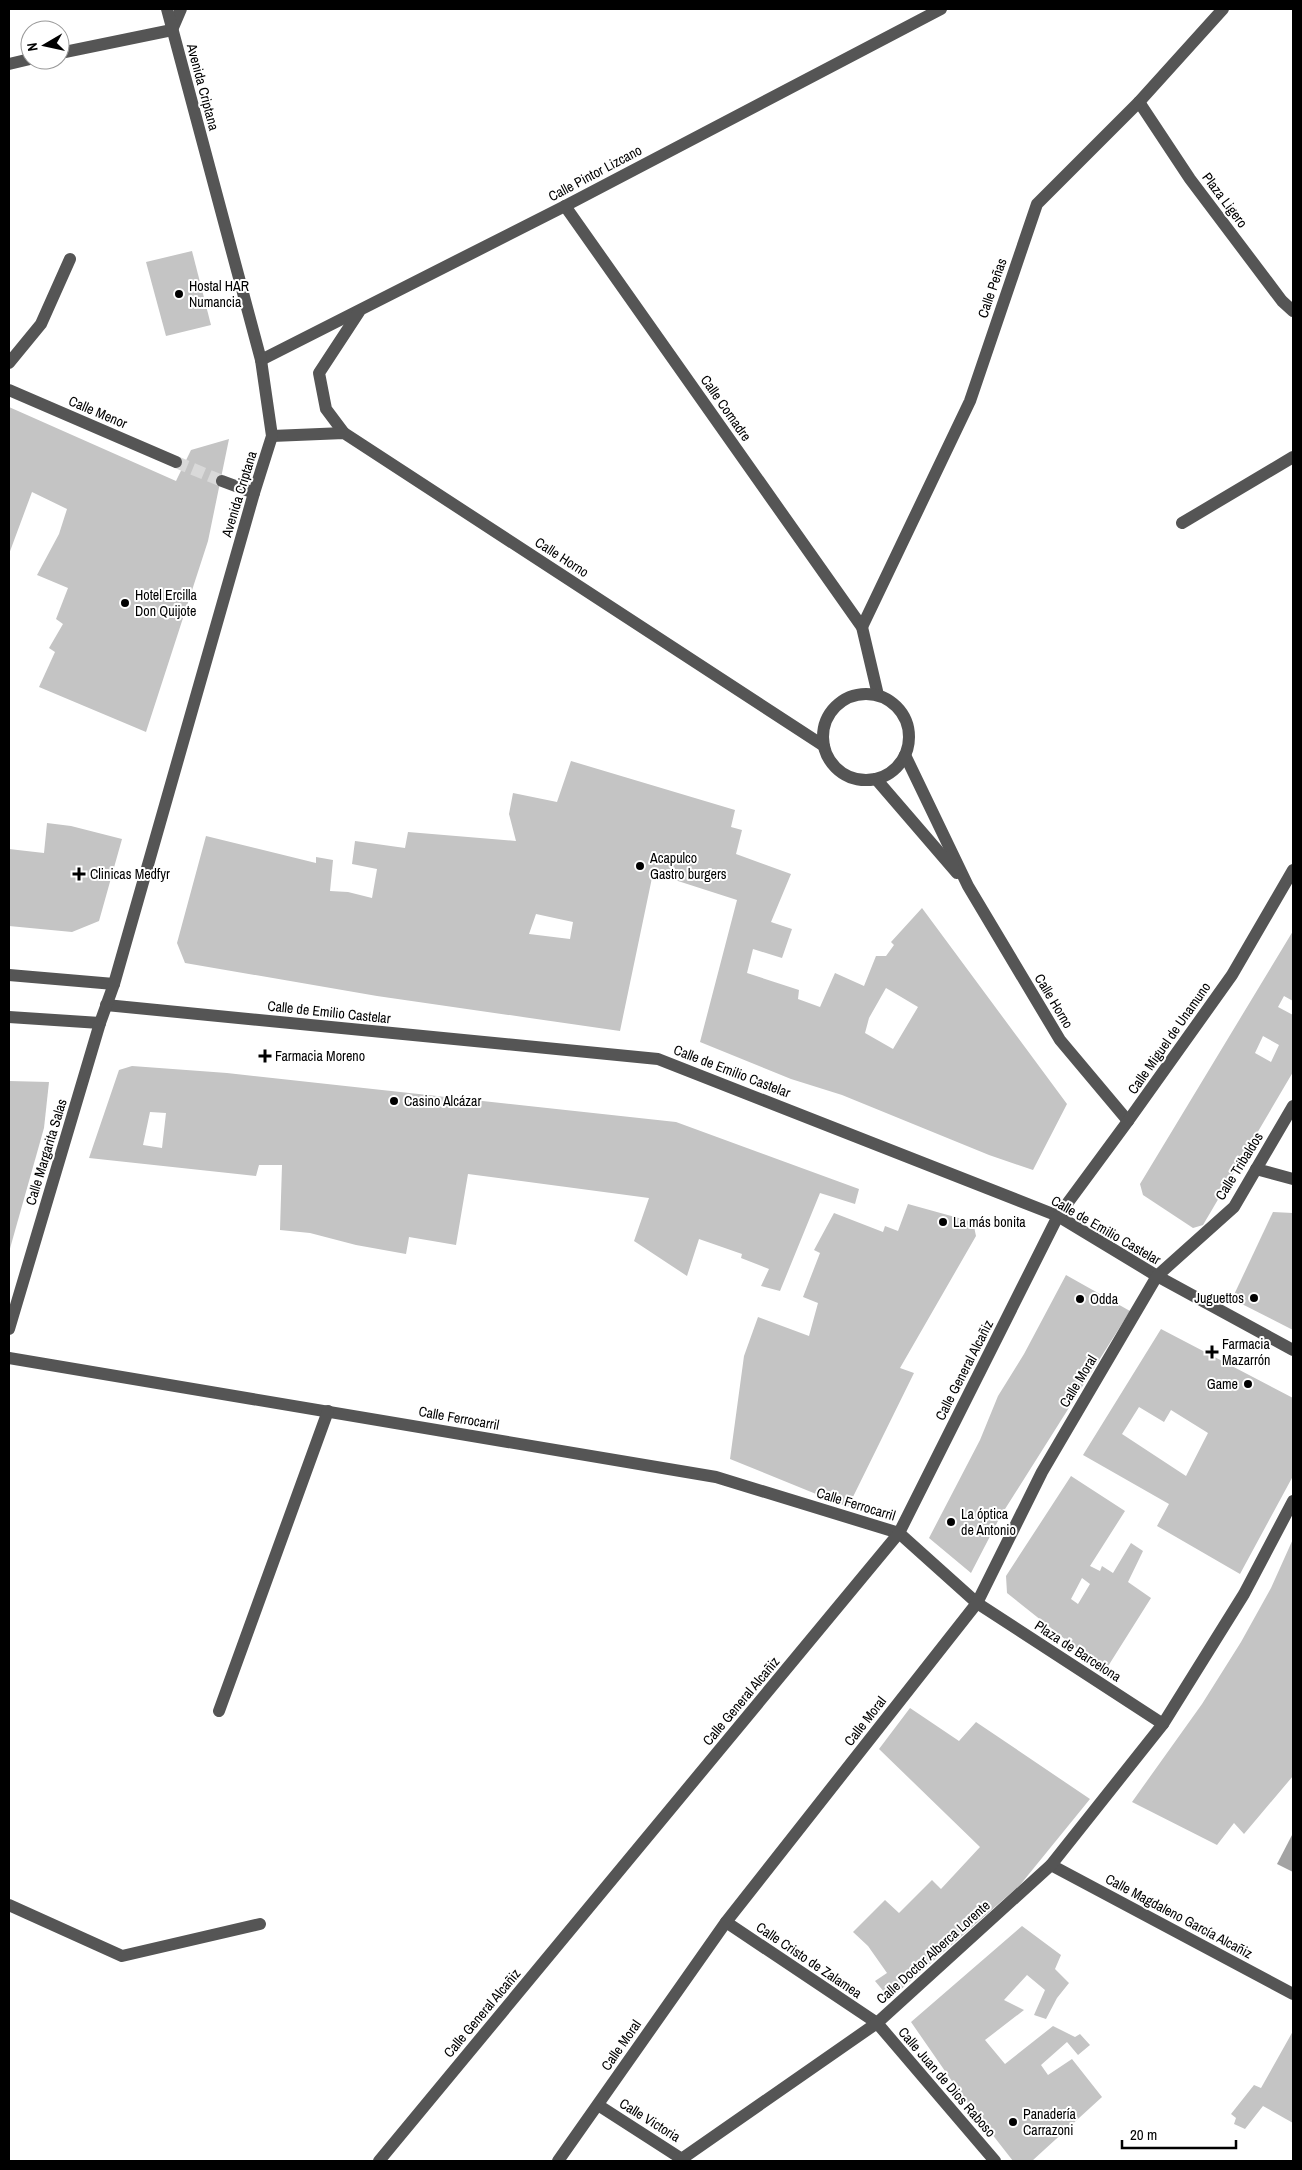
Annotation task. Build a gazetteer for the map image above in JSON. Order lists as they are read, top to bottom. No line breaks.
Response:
{"streets":{"street":["Avenida Criptana","Calle Pintor Lizcano","Plaza Ligero","Calle Peñas","Calle Comadre","Calle Menor","Calle Horno","Calle de Emilio Castelar","Calle Miguel de Unamuno","Calle Margarita Salas","Calle Tribaldos","Calle General Alcañiz","Calle Moral","Calle Ferrocarril","Plaza de Barcelona","Calle Magdaleno García Alcañiz","Calle Doctor Alberca Lorente","Calle Cristo de Zalamea","Calle Juan de Dios Raboso","Calle Victoria"]},"crossings":[["Avenida Criptana","Calle Pintor Lizcano"],["Avenida Criptana","Calle Margarita Salas"],["Calle Pintor Lizcano","Calle Comadre"],["Calle Pintor Lizcano","Calle Horno"],["Plaza Ligero","Calle Peñas"],["Calle Peñas","Calle Comadre"],["Calle Horno","Calle Miguel de Unamuno"],["Calle de Emilio Castelar","Calle Miguel de Unamuno"],["Calle de Emilio Castelar","Calle Margarita Salas"],["Calle de Emilio Castelar","Calle Tribaldos"],["Calle de Emilio Castelar","Calle General Alcañiz"],["Calle de Emilio Castelar","Calle Moral"],["Calle Miguel de Unamuno","Calle General Alcañiz"],["Calle Tribaldos","Calle Moral"],["Calle General Alcañiz","Calle Ferrocarril"],["Calle General Alcañiz","Plaza de Barcelona"],["Calle Moral","Plaza de Barcelona"],["Calle Moral","Calle Cristo de Zalamea"],["Calle Moral","Calle Victoria"],["Calle Ferrocarril","Plaza de Barcelona"],["Plaza de Barcelona","Calle Doctor Alberca Lorente"],["Calle Magdaleno García Alcañiz","Calle Doctor Alberca Lorente"],["Calle Doctor Alberca Lorente","Calle Cristo de Zalamea"],["Calle Doctor Alberca Lorente","Calle Juan de Dios Raboso"],["Calle Doctor Alberca Lorente","Calle Victoria"],["Calle Cristo de Zalamea","Calle Juan de Dios Raboso"]],"places":{"other":["Hostal HAR Numancia","Hotel Ercilla Don Quijote","Acapulco Gastro burgers","Casino Alcázar","La más bonita","Juguettos","Odda","Game","La óptica de Antonio","Panadería Carrazoni"],"health":["Clinicas Medfyr","Farmacia Moreno","Farmacia Mazarrón"]},"scale_bar":"20 m","north":"left"}
